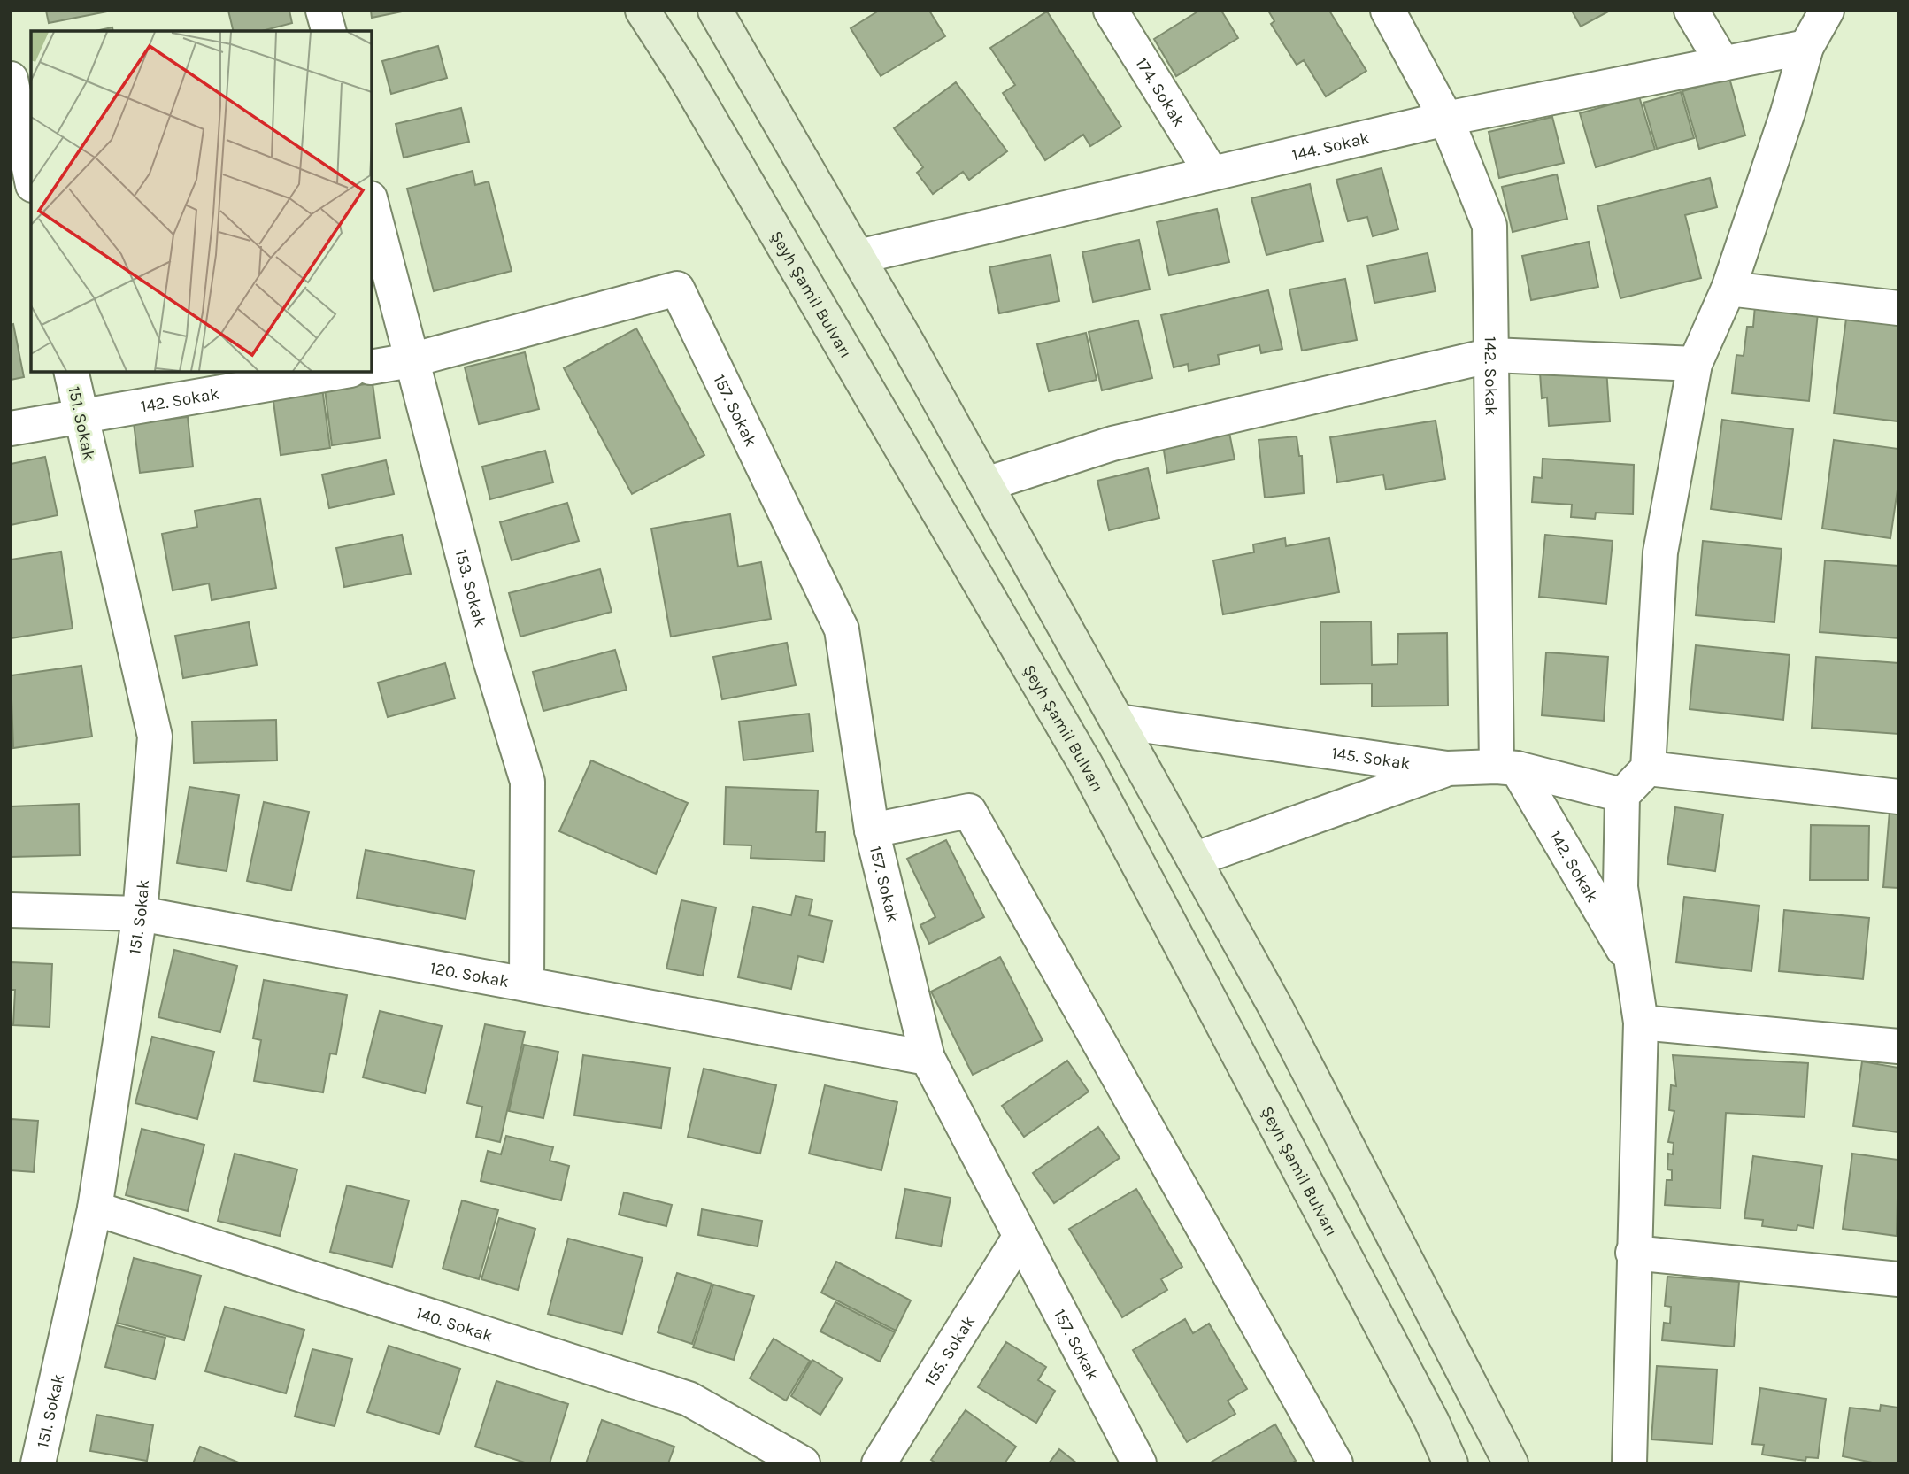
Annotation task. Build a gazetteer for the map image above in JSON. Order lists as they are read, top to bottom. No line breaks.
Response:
{"streets":{"main road":["Şeyh Şamil Bulvarı"],"street":["174. Sokak","144. Sokak","142. Sokak","157. Sokak","151. Sokak","153. Sokak","145. Sokak","120. Sokak","140. Sokak","155. Sokak"]},"crossings":[["174. Sokak","144. Sokak"],["144. Sokak","142. Sokak"],["142. Sokak","151. Sokak"],["142. Sokak","145. Sokak"],["157. Sokak","153. Sokak"],["157. Sokak","120. Sokak"],["157. Sokak","155. Sokak"],["151. Sokak","120. Sokak"],["151. Sokak","140. Sokak"],["153. Sokak","120. Sokak"]]}
